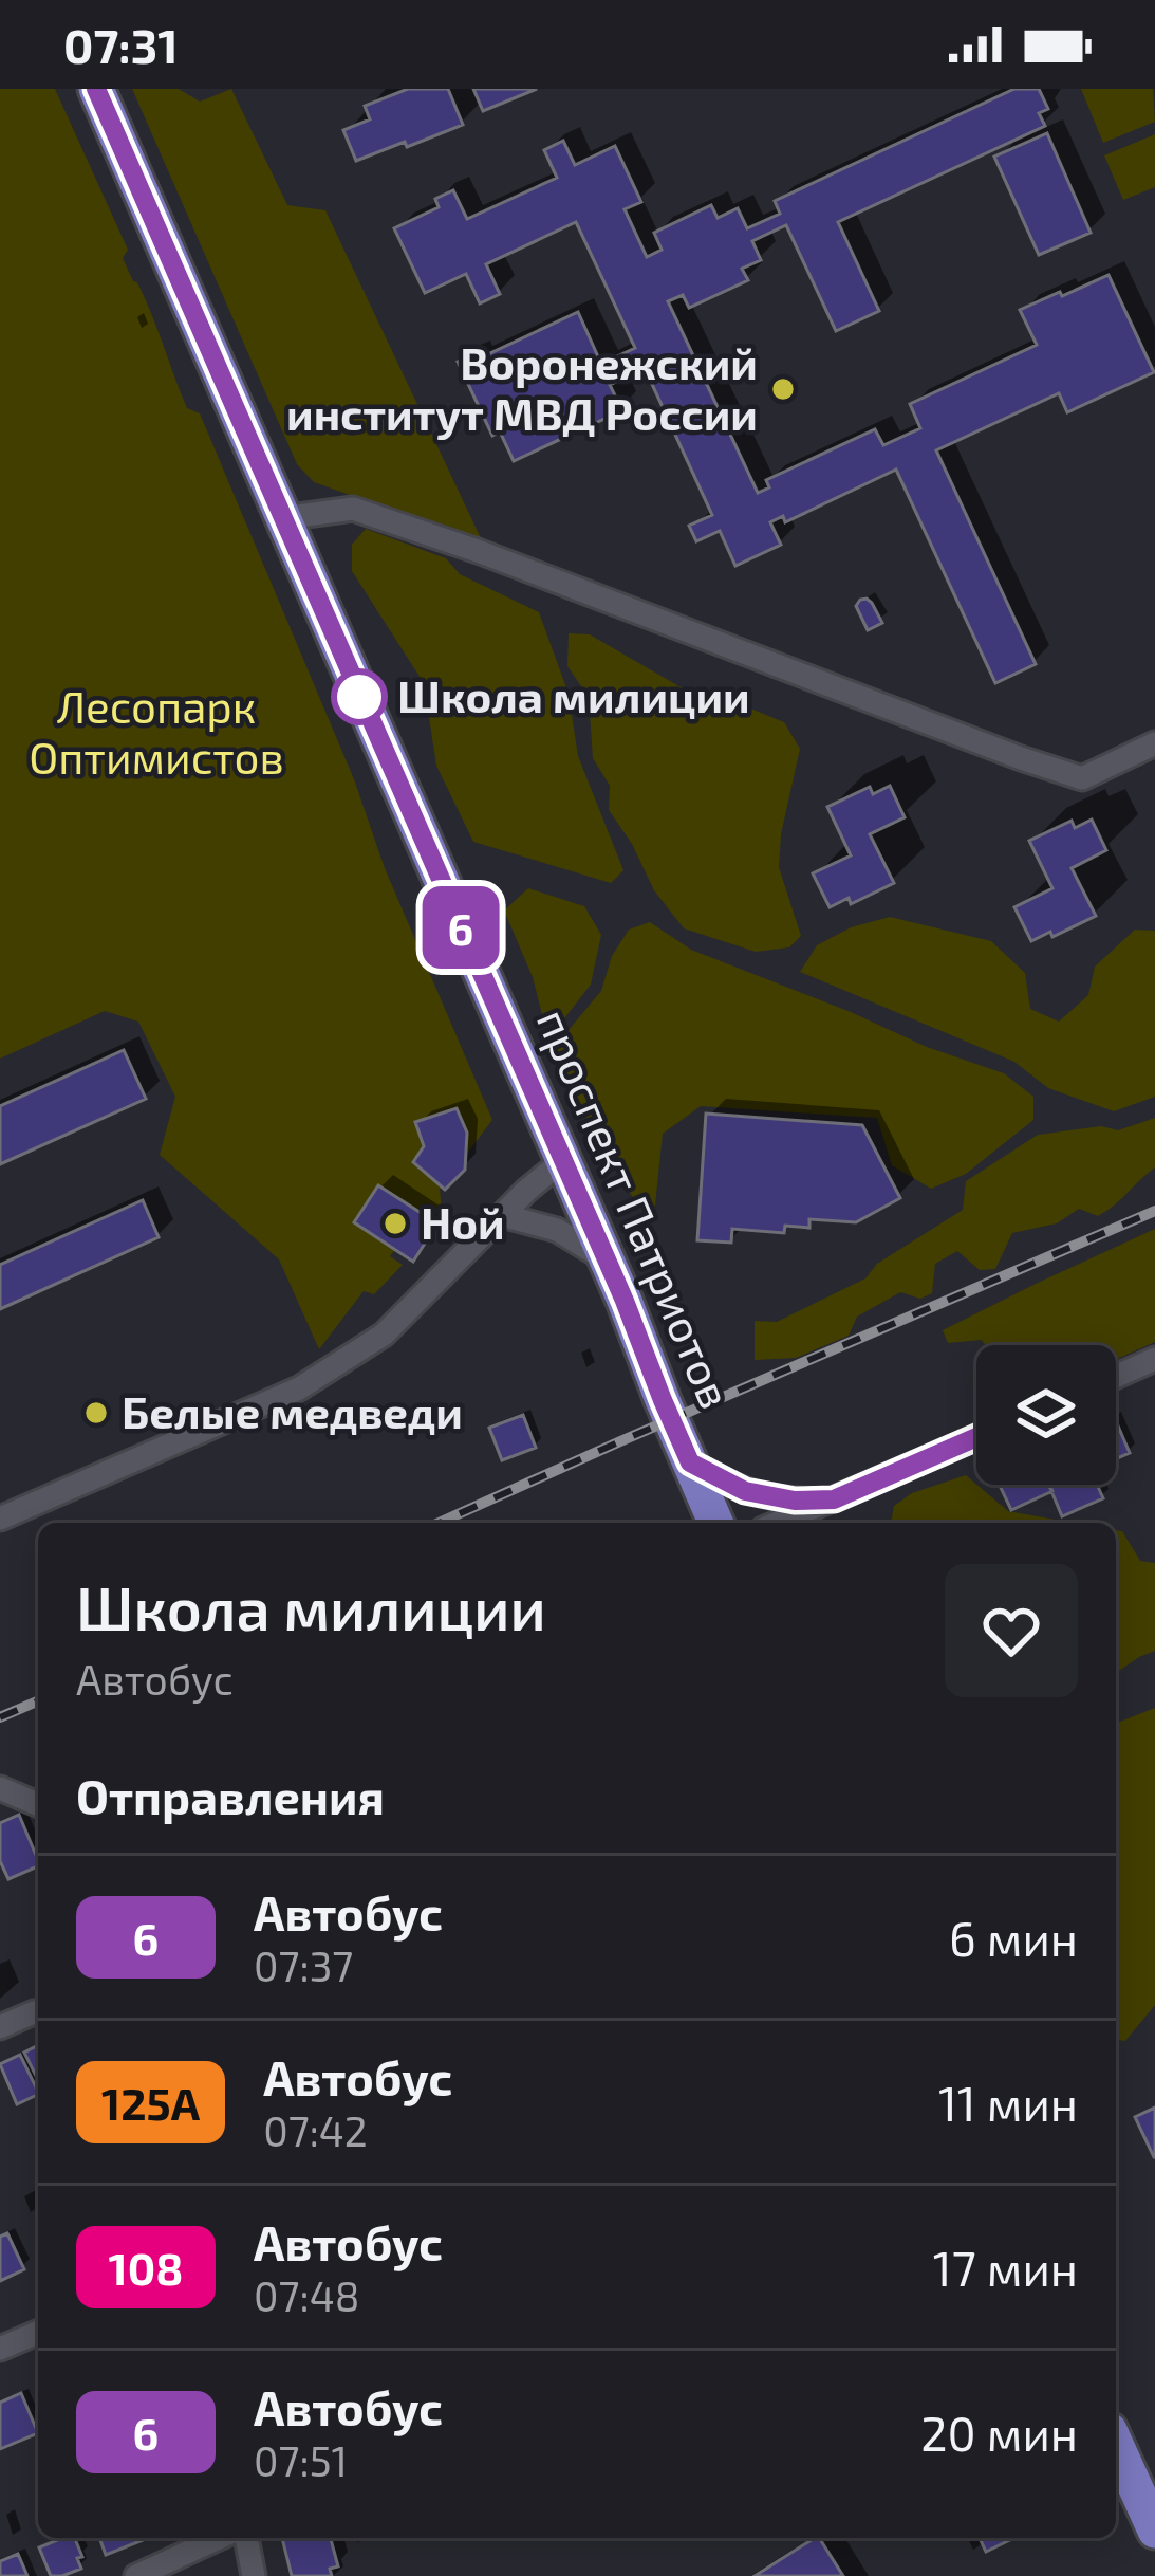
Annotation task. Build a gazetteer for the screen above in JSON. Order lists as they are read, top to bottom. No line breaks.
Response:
{"streets":{"highway":["проспект Патриотов"]},"parks":["Лесопарк Оптимистов"],"places":["Воронежский институт МВД России","Школа милиции","Ной","Белые медведи"],"lines":["bus line 6"],"page":{"status":"07:31","on_map":"6","heading":[["Школа милиции","Автобус"],"Отправления"],"list":[{"mark":"6","name":"Автобус","note":"07:37","value":"6 мин"},{"mark":"125А","name":"Автобус","note":"07:42","value":"11 мин"},{"mark":"108","name":"Автобус","note":"07:48","value":"17 мин"},{"mark":"6","name":"Автобус","note":"07:51","value":"20 мин"}]}}
